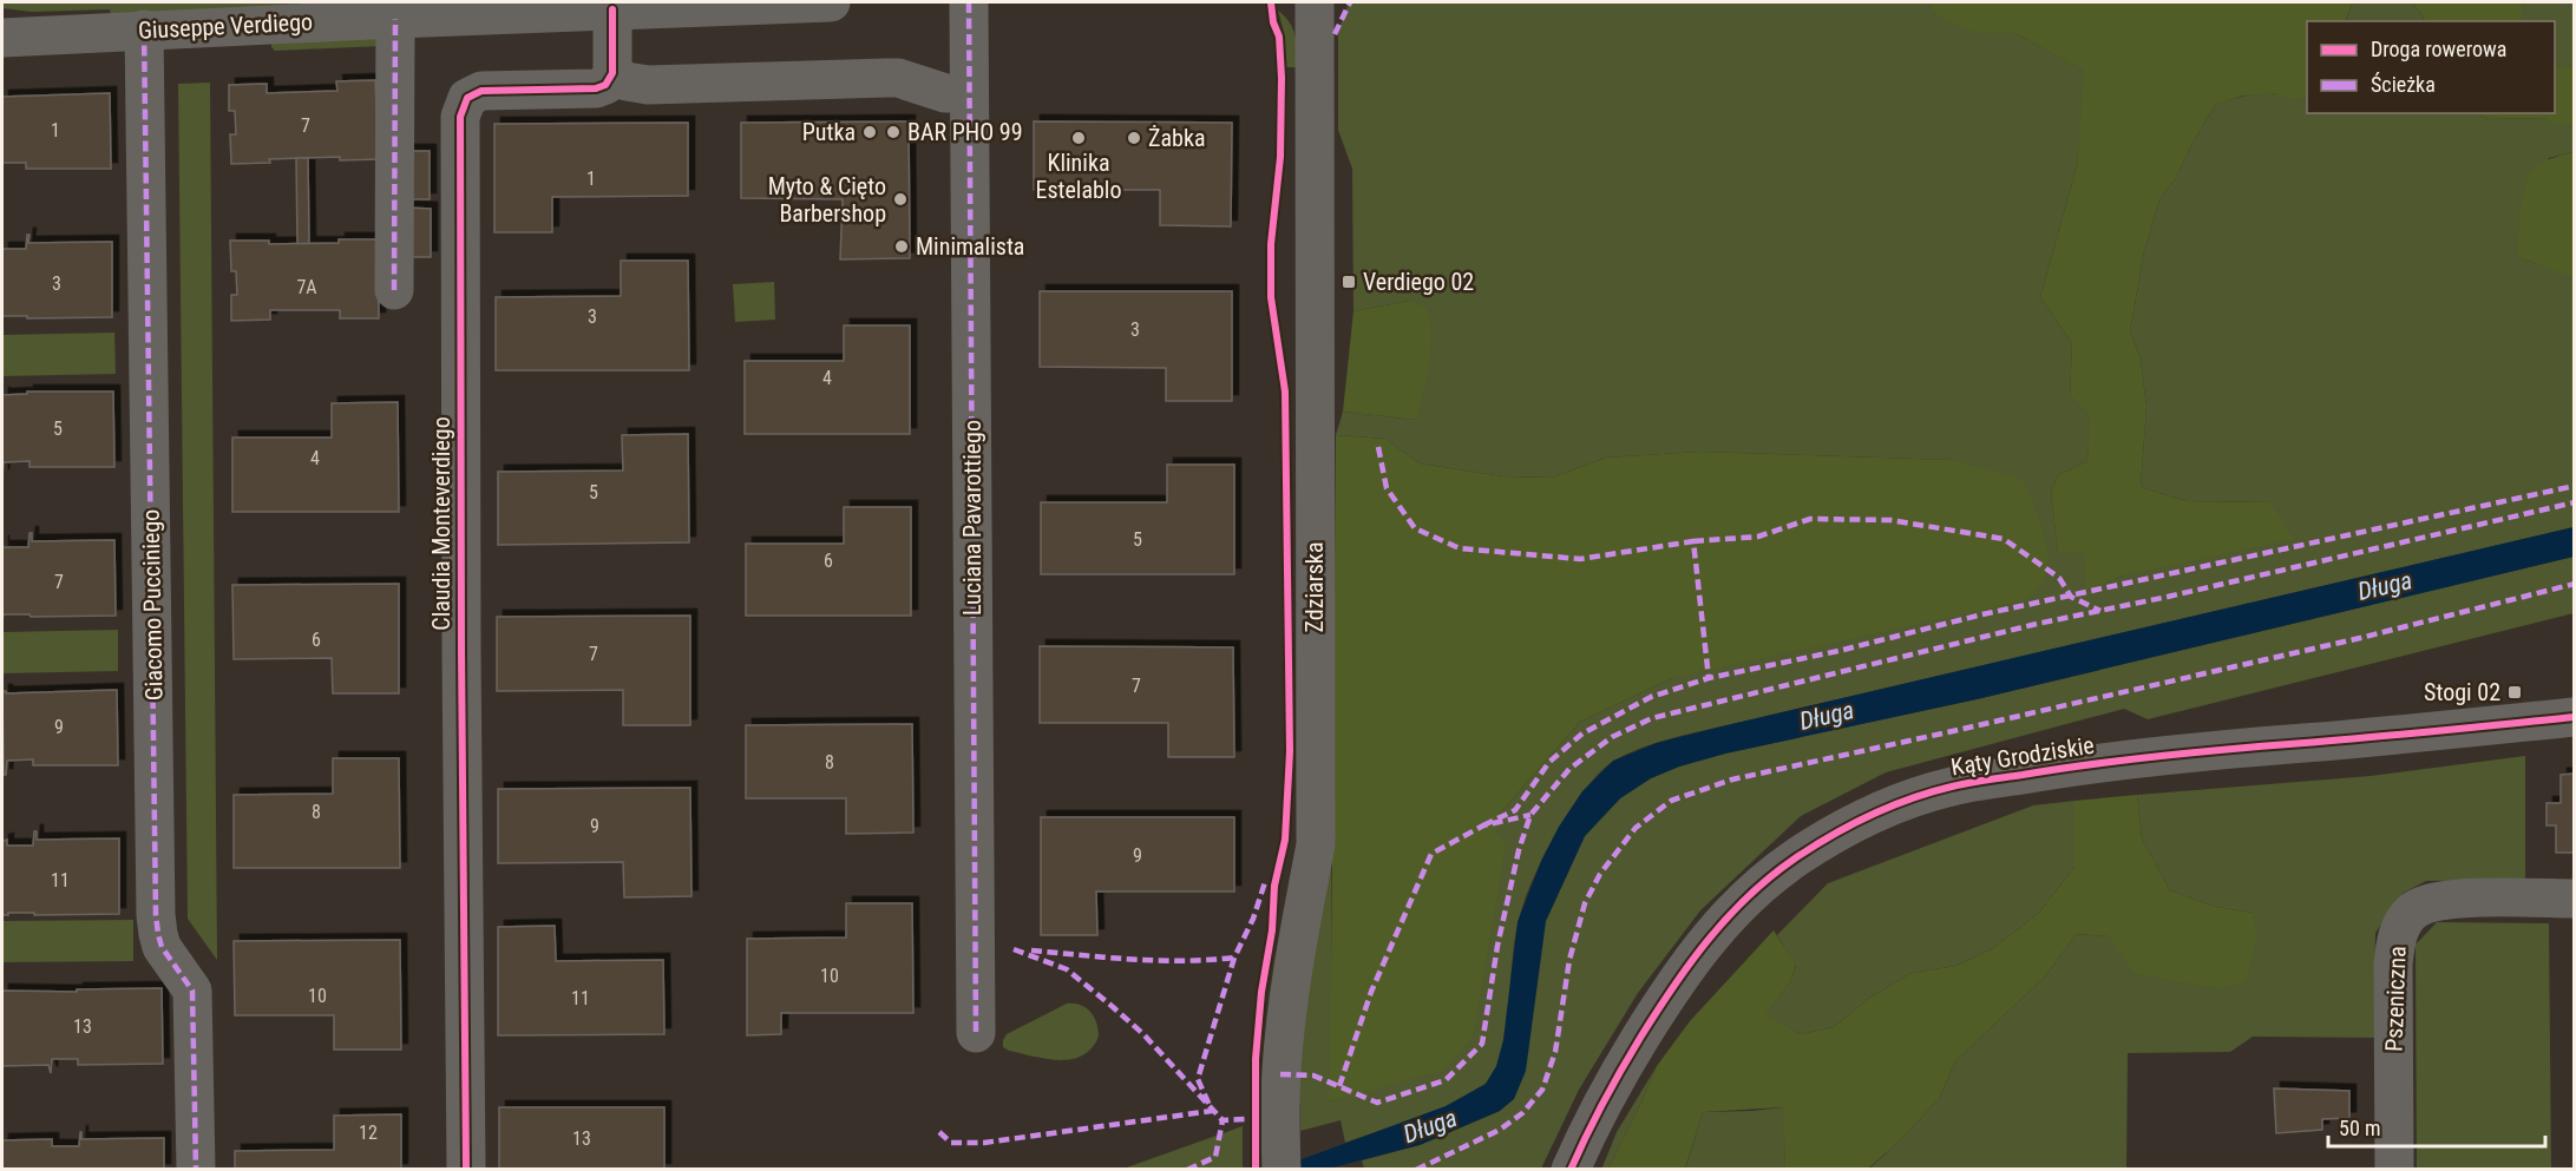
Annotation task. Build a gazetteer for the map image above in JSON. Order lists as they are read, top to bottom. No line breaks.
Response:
{"streets":{"street":["Giuseppe Verdiego","Luciana Pavarottiego","Claudia Monteverdiego","Zdziarska","Giacomo Pucciniego","Kąty Grodziskie","Pszeniczna"]},"crossings":[["Giuseppe Verdiego","Giacomo Pucciniego"]],"water":["Długa"],"places":{"other":["Putka","BAR PHO 99","Klinika Estelablo","Żabka","Myto & Cięto Barbershop","Minimalista"],"transit":["Verdiego 02","Stogi 02"]},"house_numbers":["7","1","1","3","7A","3","3","4","5","4","5","5","6","7","6","7","7","9","8","8","9","9","11","10","10","11","13","12","13"],"legend":["Droga rowerowa","Ścieżka"],"scale_bar":"50 m"}
